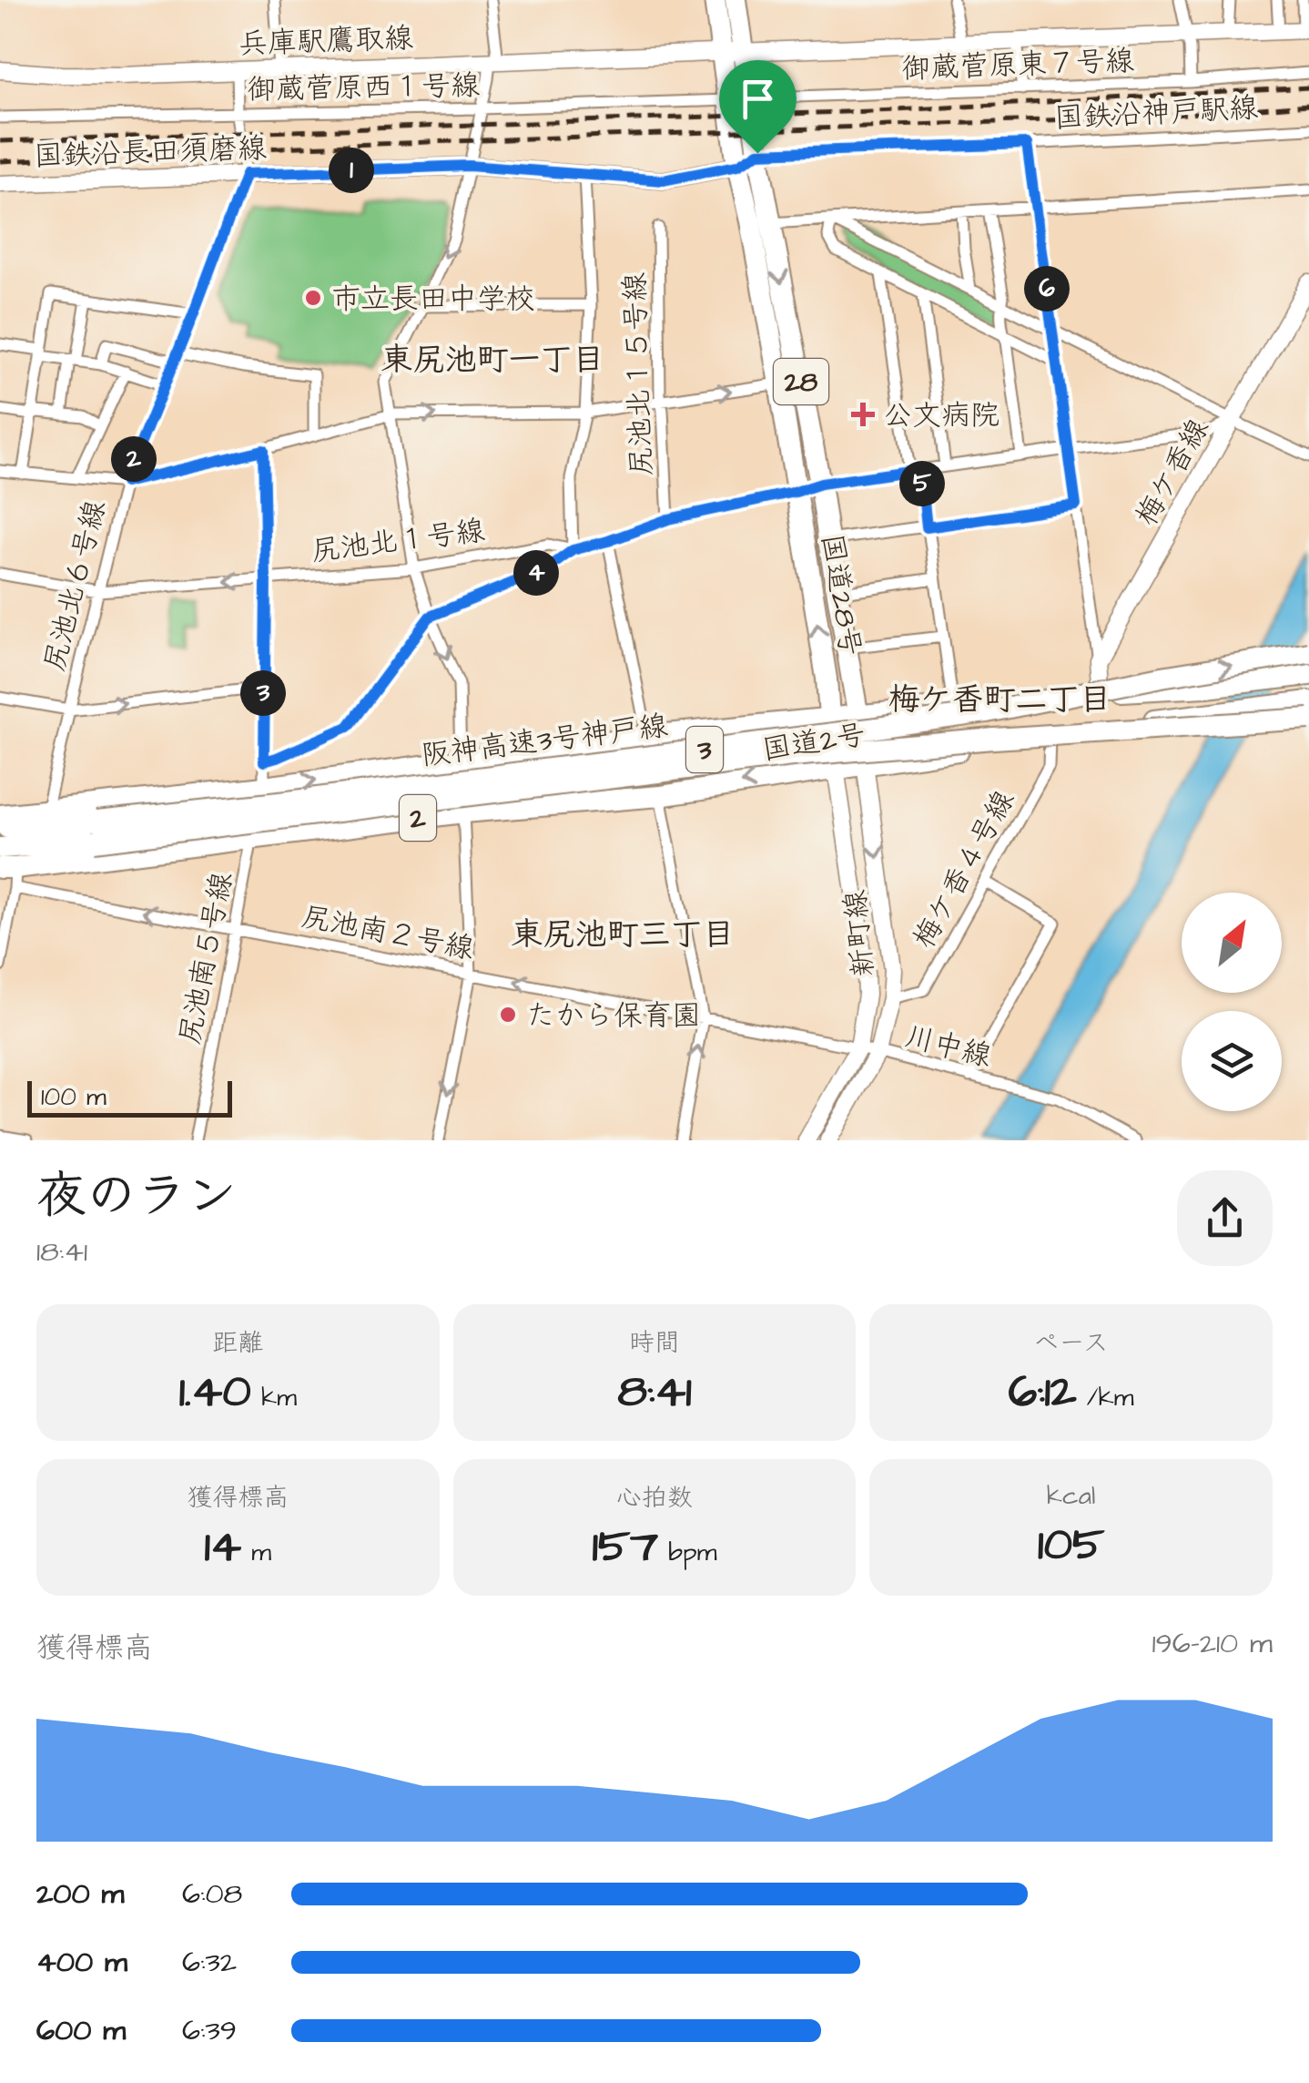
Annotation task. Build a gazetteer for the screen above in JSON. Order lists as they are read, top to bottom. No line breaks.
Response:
{"streets":{"highway":["28","国道28号","阪神高速3号神戸線","国道2号","3","2"],"street":["兵庫駅鷹取線","御蔵菅原東７号線","御蔵菅原西１号線","国鉄沿神戸駅線","国鉄沿長田須磨線","尻池北１５号線","梅ケ香線","尻池北１号線","尻池北６号線","梅ケ香４号線","尻池南２号線","新町線","尻池南５号線","川中線"]},"crossings":[["兵庫駅鷹取線","国道28号"],["御蔵菅原東７号線","御蔵菅原西１号線"],["御蔵菅原東７号線","国道28号"],["御蔵菅原西１号線","国道28号"],["国鉄沿神戸駅線","国道28号"],["国鉄沿長田須磨線","尻池北６号線"],["国鉄沿長田須磨線","国道28号"],["尻池北１５号線","尻池北１号線"],["梅ケ香線","尻池北１号線"],["尻池北１号線","尻池北６号線"],["尻池北１号線","国道28号"],["尻池北６号線","国道2号"],["国道28号","国道2号"],["国道28号","新町線"],["阪神高速3号神戸線","国道2号"],["阪神高速3号神戸線","尻池南２号線"],["国道2号","梅ケ香４号線"],["国道2号","尻池南２号線"],["国道2号","新町線"],["国道2号","尻池南５号線"],["梅ケ香４号線","新町線"],["尻池南２号線","新町線"],["尻池南２号線","尻池南５号線"],["尻池南２号線","川中線"],["新町線","川中線"]],"one_way":["尻池南２号線"],"districts":["東尻池町一丁目","梅ケ香町二丁目","東尻池町三丁目"],"places":{"other":["市立長田中学校","たから保育園"],"health":["公文病院"]},"scale_bar":"100 m","north":"top right","page":{"pins":["1","6","2","5","4","3"],"scale":"100 m","heading":["夜のラン","18:41"],"stats":[["距離","1.40 km"],["時間","8:41"],["ペース","6:12 /km"],["獲得標高","14 m"],["心拍数","157 bpm"],["kcal","105"]],"chart":["獲得標高","196–210 m"],"list":[{"name":"200 m","note":"6:08"},{"name":"400 m","note":"6:32"},{"name":"600 m","note":"6:39"}]}}
